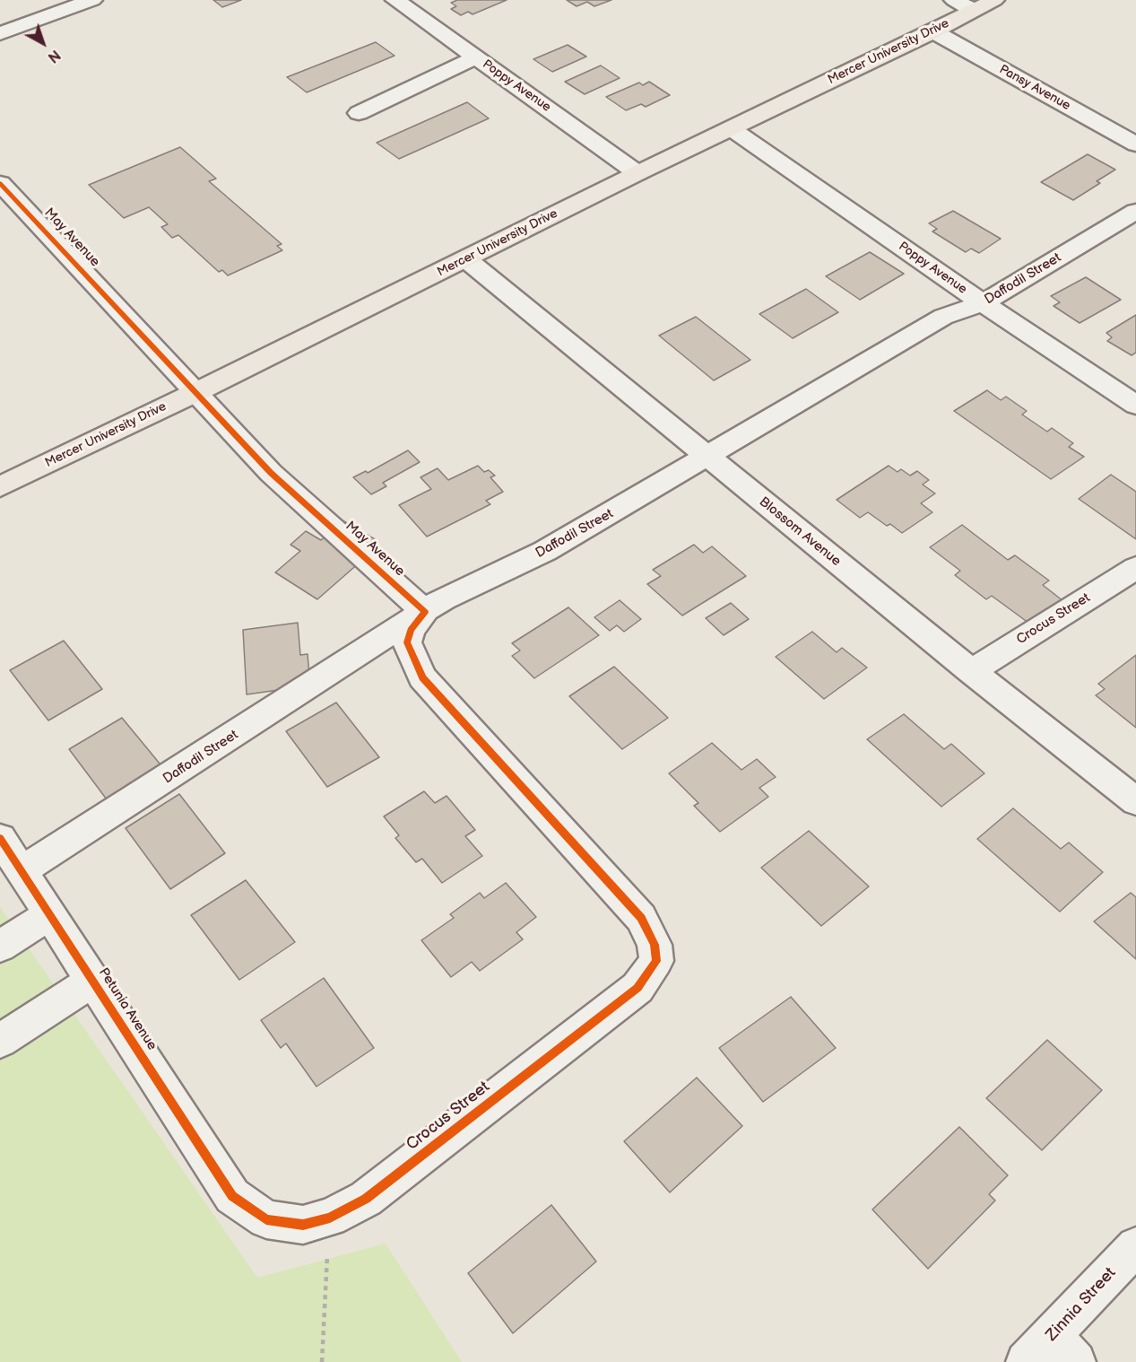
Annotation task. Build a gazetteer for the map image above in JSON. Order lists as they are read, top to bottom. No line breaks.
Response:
{"streets":{"main road":["Mercer University Drive"],"street":["Poppy Avenue","Pansy Avenue","May Avenue","Daffodil Street","Blossom Avenue","Crocus Street","Petunia Avenue","Zinnia Street"]},"crossings":[["Mercer University Drive","Poppy Avenue"],["Mercer University Drive","Pansy Avenue"],["Mercer University Drive","May Avenue"],["Mercer University Drive","Blossom Avenue"],["Poppy Avenue","Daffodil Street"],["May Avenue","Daffodil Street"],["May Avenue","Crocus Street"],["Daffodil Street","Blossom Avenue"],["Daffodil Street","Crocus Street"],["Daffodil Street","Petunia Avenue"],["Blossom Avenue","Crocus Street"],["Crocus Street","Petunia Avenue"]],"north":"bottom right"}
